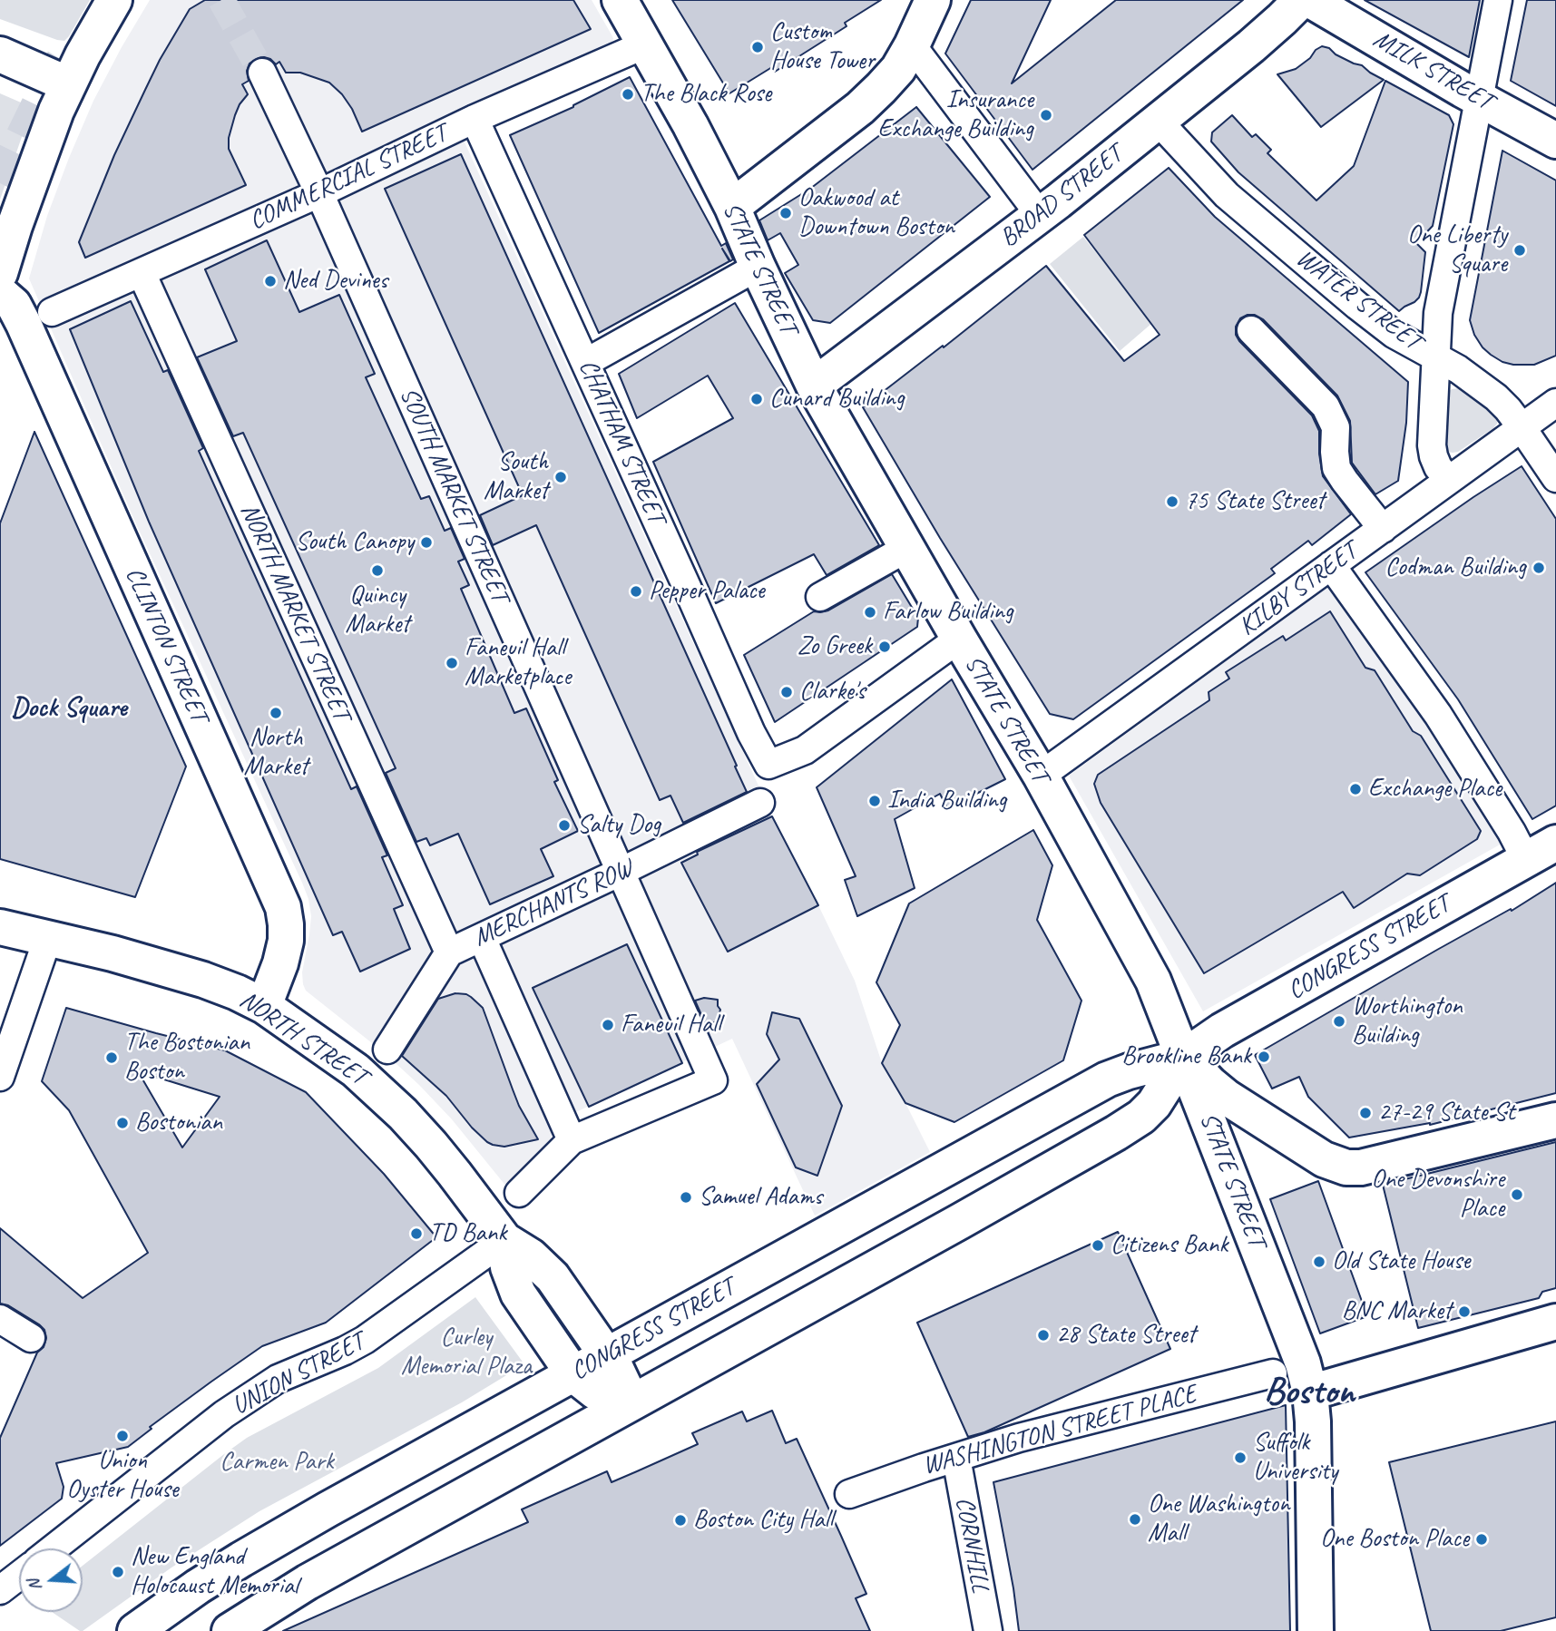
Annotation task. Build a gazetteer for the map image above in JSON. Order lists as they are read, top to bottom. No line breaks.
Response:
{"streets":{"main road":["MILK STREET","BROAD STREET","STATE STREET","CLINTON STREET","CONGRESS STREET","NORTH STREET"],"street":["COMMERCIAL STREET","WATER STREET","CHATHAM STREET","SOUTH MARKET STREET","KILBY STREET","NORTH MARKET STREET","MERCHANTS ROW","UNION STREET","WASHINGTON STREET PLACE","CORNHILL"]},"crossings":[["COMMERCIAL STREET","STATE STREET"],["COMMERCIAL STREET","CHATHAM STREET"],["COMMERCIAL STREET","SOUTH MARKET STREET"],["COMMERCIAL STREET","NORTH MARKET STREET"],["BROAD STREET","STATE STREET"],["BROAD STREET","WATER STREET"],["STATE STREET","CHATHAM STREET"],["STATE STREET","KILBY STREET"],["STATE STREET","CONGRESS STREET"],["WATER STREET","KILBY STREET"],["SOUTH MARKET STREET","MERCHANTS ROW"],["NORTH MARKET STREET","MERCHANTS ROW"],["CLINTON STREET","NORTH STREET"],["CONGRESS STREET","NORTH STREET"],["NORTH STREET","UNION STREET"],["WASHINGTON STREET PLACE","CORNHILL"]],"districts":["Dock Square","Boston"],"parks":["Curley Memorial Plaza","Carmen Park"],"places":["Custom House Tower","The Black Rose","Insurance Exchange Building","Oakwood at Downtown Boston","One Liberty Square","Ned Devines","Cunard Building","South Market","75 State Street","South Canopy","Codman Building","Quincy Market","Pepper Palace","Farlow Building","Zo Greek","Faneuil Hall Marketplace","Clarke's","North Market","Exchange Place","India Building","Salty Dog","Worthington Building","Faneuil Hall","Brookline Bank","The Bostonian Boston","27-29 State St","Bostonian","One Devonshire Place","Samuel Adams","TD Bank","Citizens Bank","Old State House","BNC Market","28 State Street","Union Oyster House","Suffolk University","One Washington Mall","Boston City Hall","One Boston Place","New England Holocaust Memorial"],"north":"left"}
